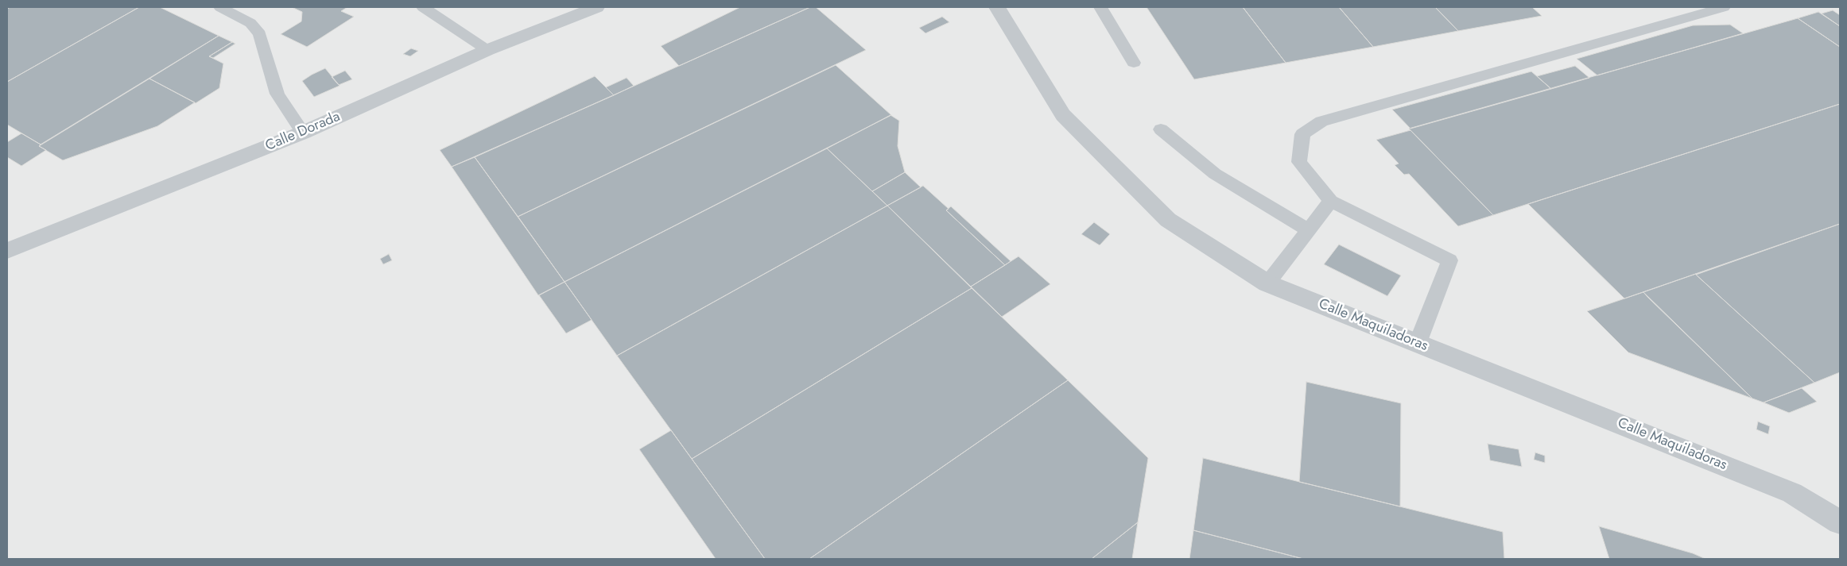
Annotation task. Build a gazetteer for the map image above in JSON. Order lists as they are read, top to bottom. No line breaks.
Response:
{"streets":{"street":["Calle Dorada","Calle Maquiladoras"]}}
